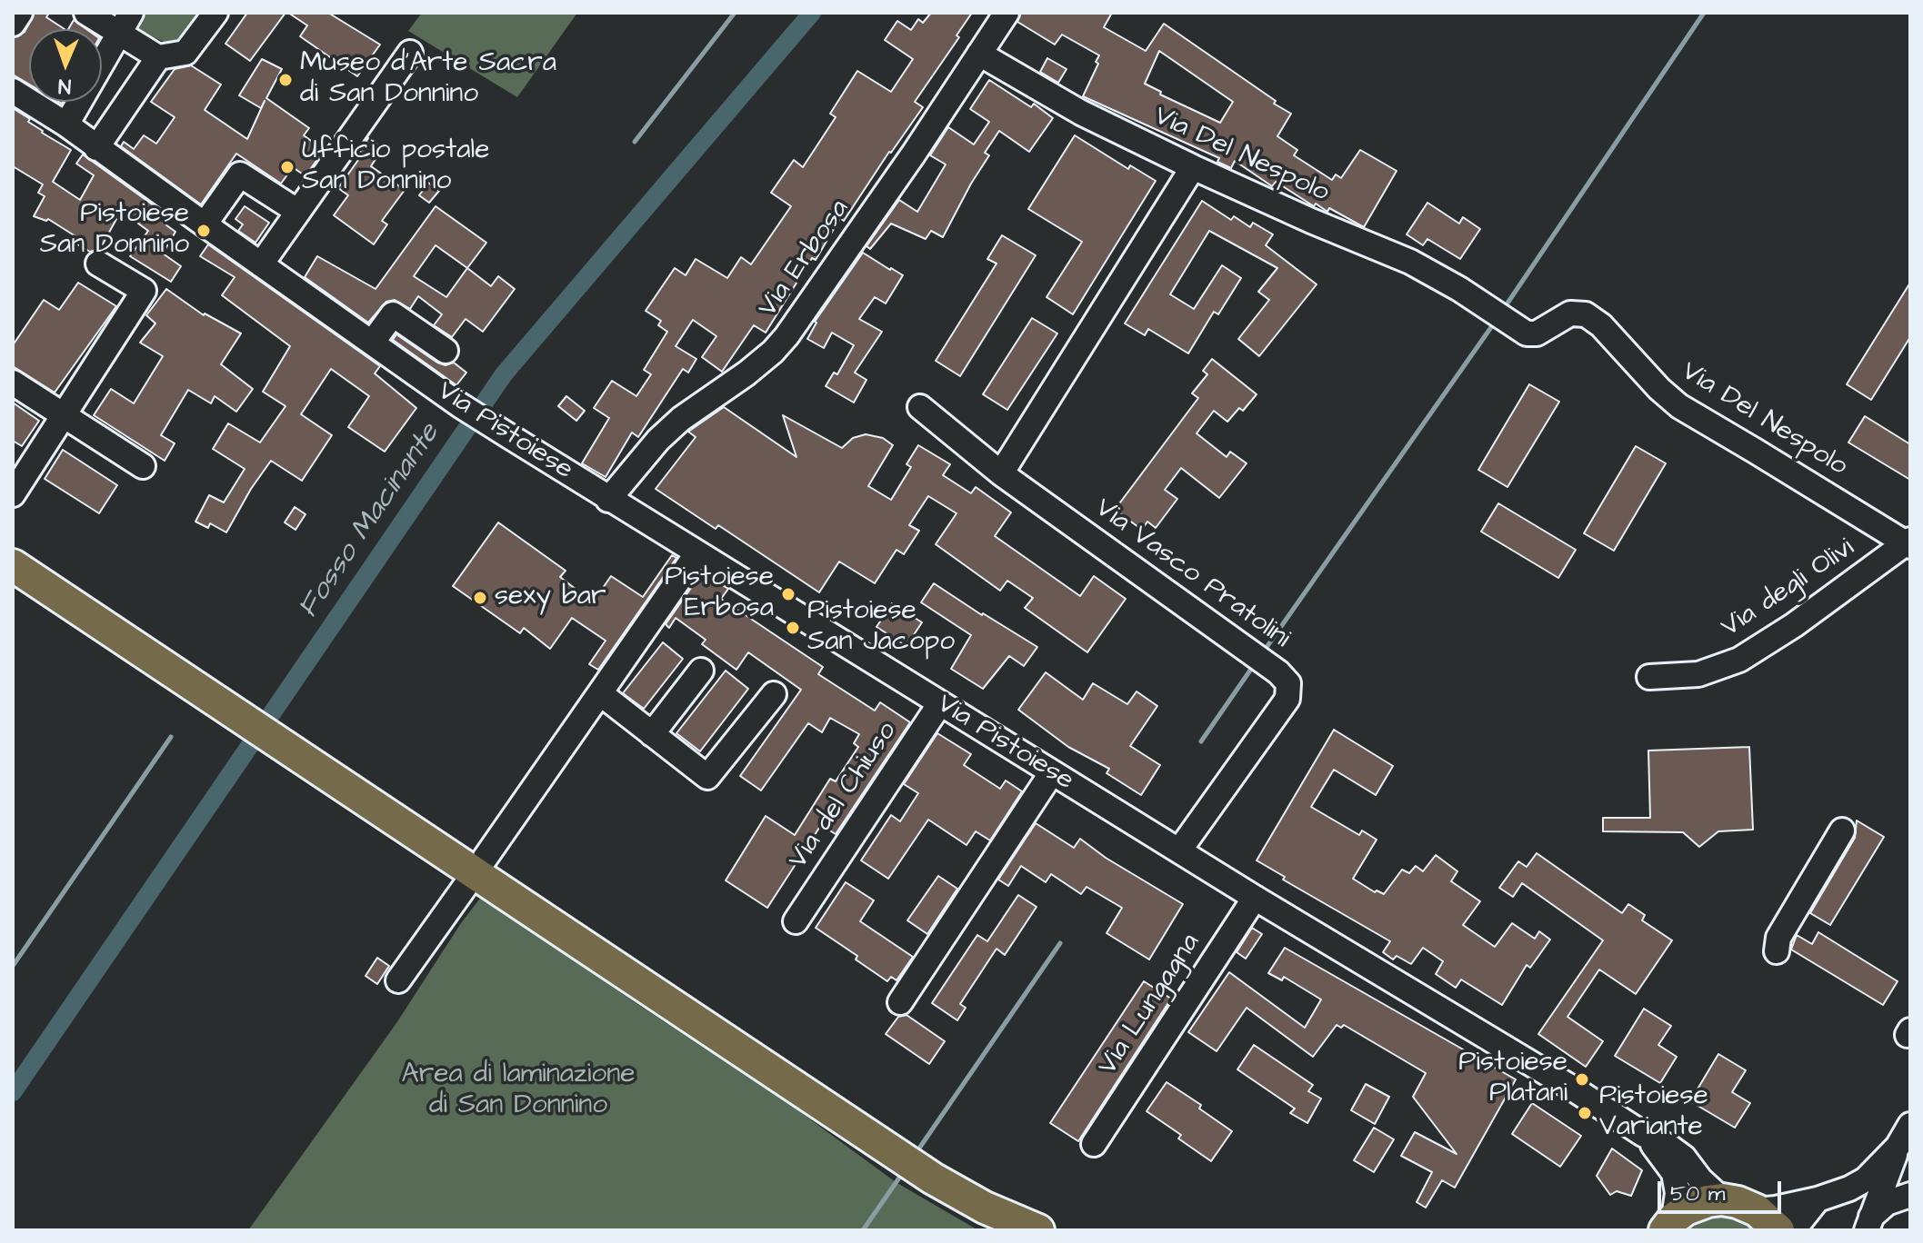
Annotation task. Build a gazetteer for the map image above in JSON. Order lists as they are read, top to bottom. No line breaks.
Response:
{"streets":{"main road":["Via Pistoiese"],"street":["Via Del Nespolo","Via Erbosa","Via Vasco Pratolini","Via degli Olivi","Via del Chiuso","Via Lungagna"]},"crossings":[["Via Del Nespolo","Via Erbosa"],["Via Del Nespolo","Via degli Olivi"],["Via Erbosa","Via Pistoiese"],["Via Pistoiese","Via Vasco Pratolini"],["Via Pistoiese","Via del Chiuso"],["Via Pistoiese","Via Lungagna"]],"water":["Fosso Macinante"],"parks":["Area di laminazione di San Donnino"],"places":["Museo d'Arte Sacra di San Donnino","Ufficio postale San Donnino","Pistoiese San Donnino","Pistoiese Erbosa","sexy bar","Pistoiese San Jacopo","Pistoiese Platani","Pistoiese Variante"],"scale_bar":"50 m","north":"bottom"}
